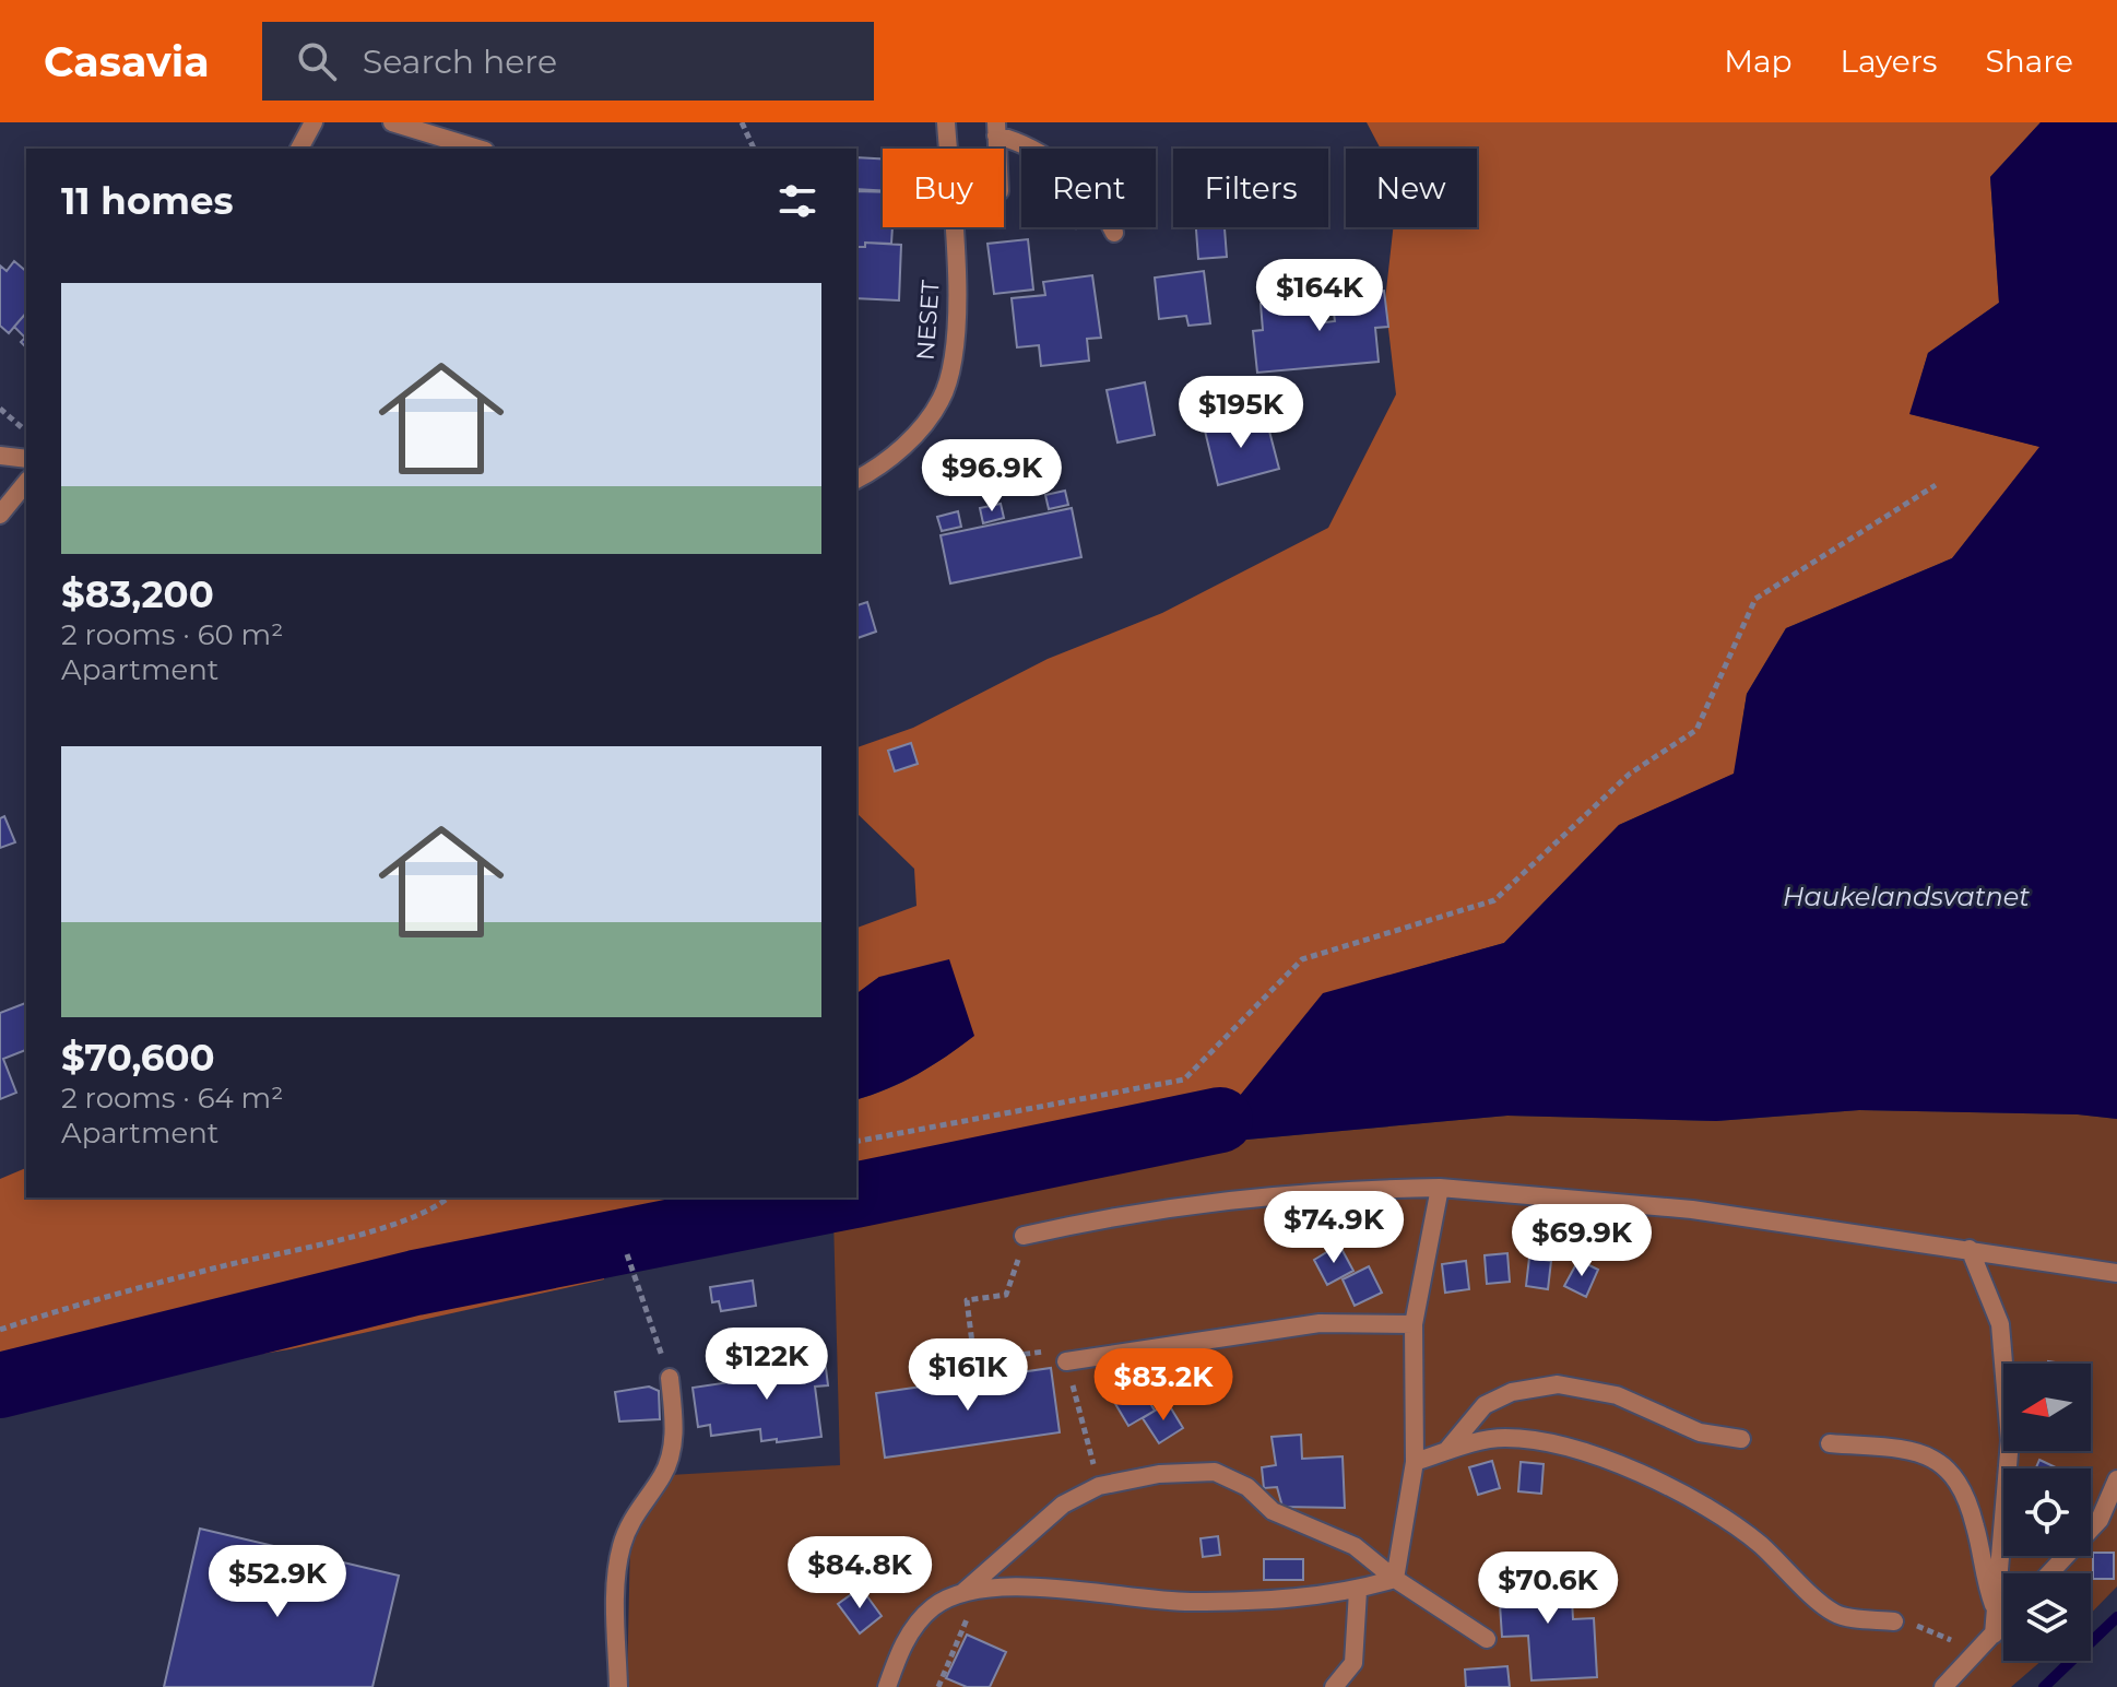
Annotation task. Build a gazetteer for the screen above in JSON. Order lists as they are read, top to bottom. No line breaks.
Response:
{"streets":{"street":["NESET"]},"water":["Haukelandsvatnet"],"north":"left","page":{"header":"Casavia","search":"Search here","nav":["Map","Layers","Share"],"chip":["Buy","Rent","Filters","New"],"heading":"11 homes","list":[{"name":"$83,200","note":"2 rooms · 60 m² · Apartment"},{"name":"$70,600","note":"2 rooms · 64 m² · Apartment"}],"price":["$164K","$195K","$96.9K","$74.9K","$69.9K","$122K","$161K","$83.2K","$84.8K","$52.9K","$70.6K"]}}
